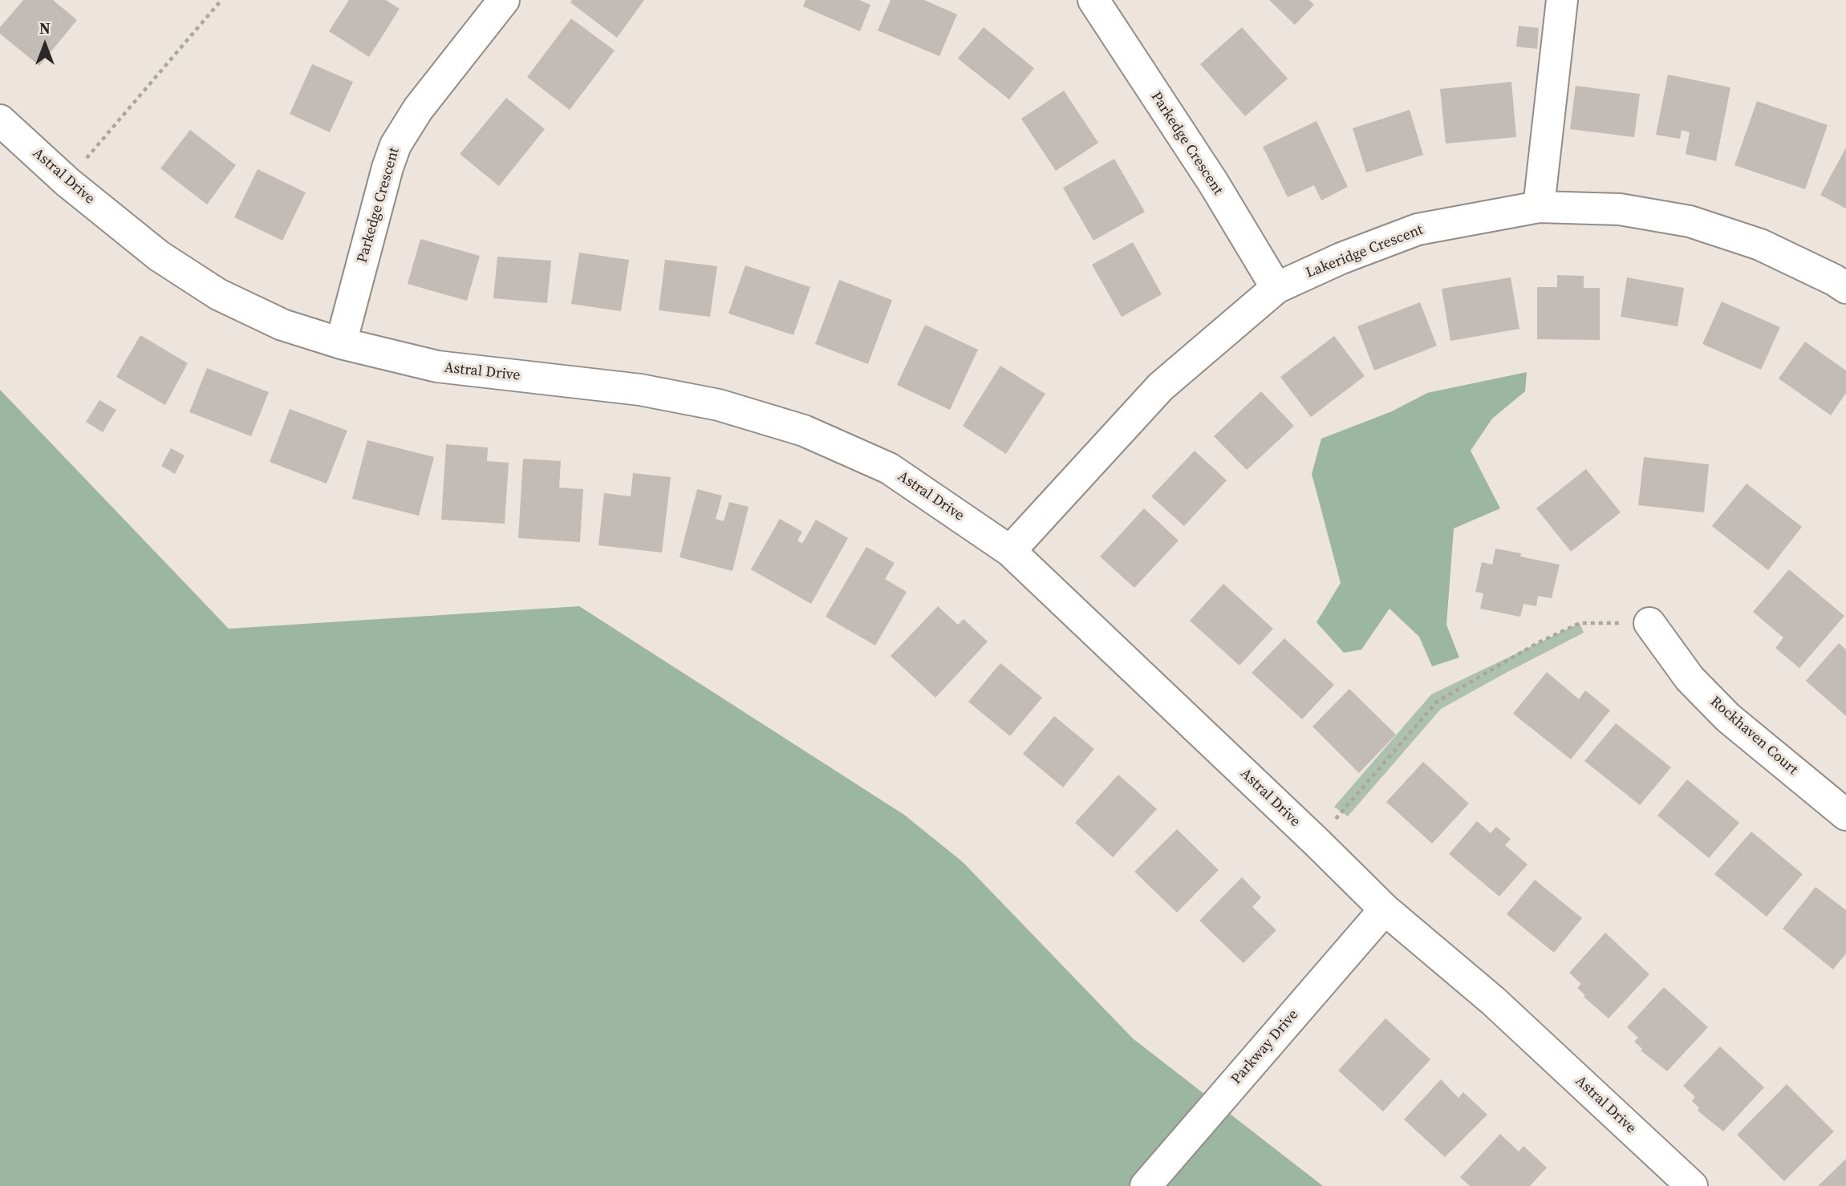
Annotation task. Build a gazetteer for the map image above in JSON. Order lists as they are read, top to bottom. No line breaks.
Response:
{"streets":{"street":["Parkedge Crescent","Astral Drive","Lakeridge Crescent","Rockhaven Court","Parkway Drive"]},"crossings":[["Parkedge Crescent","Astral Drive"],["Parkedge Crescent","Lakeridge Crescent"],["Astral Drive","Lakeridge Crescent"],["Astral Drive","Parkway Drive"]],"north":"top"}
